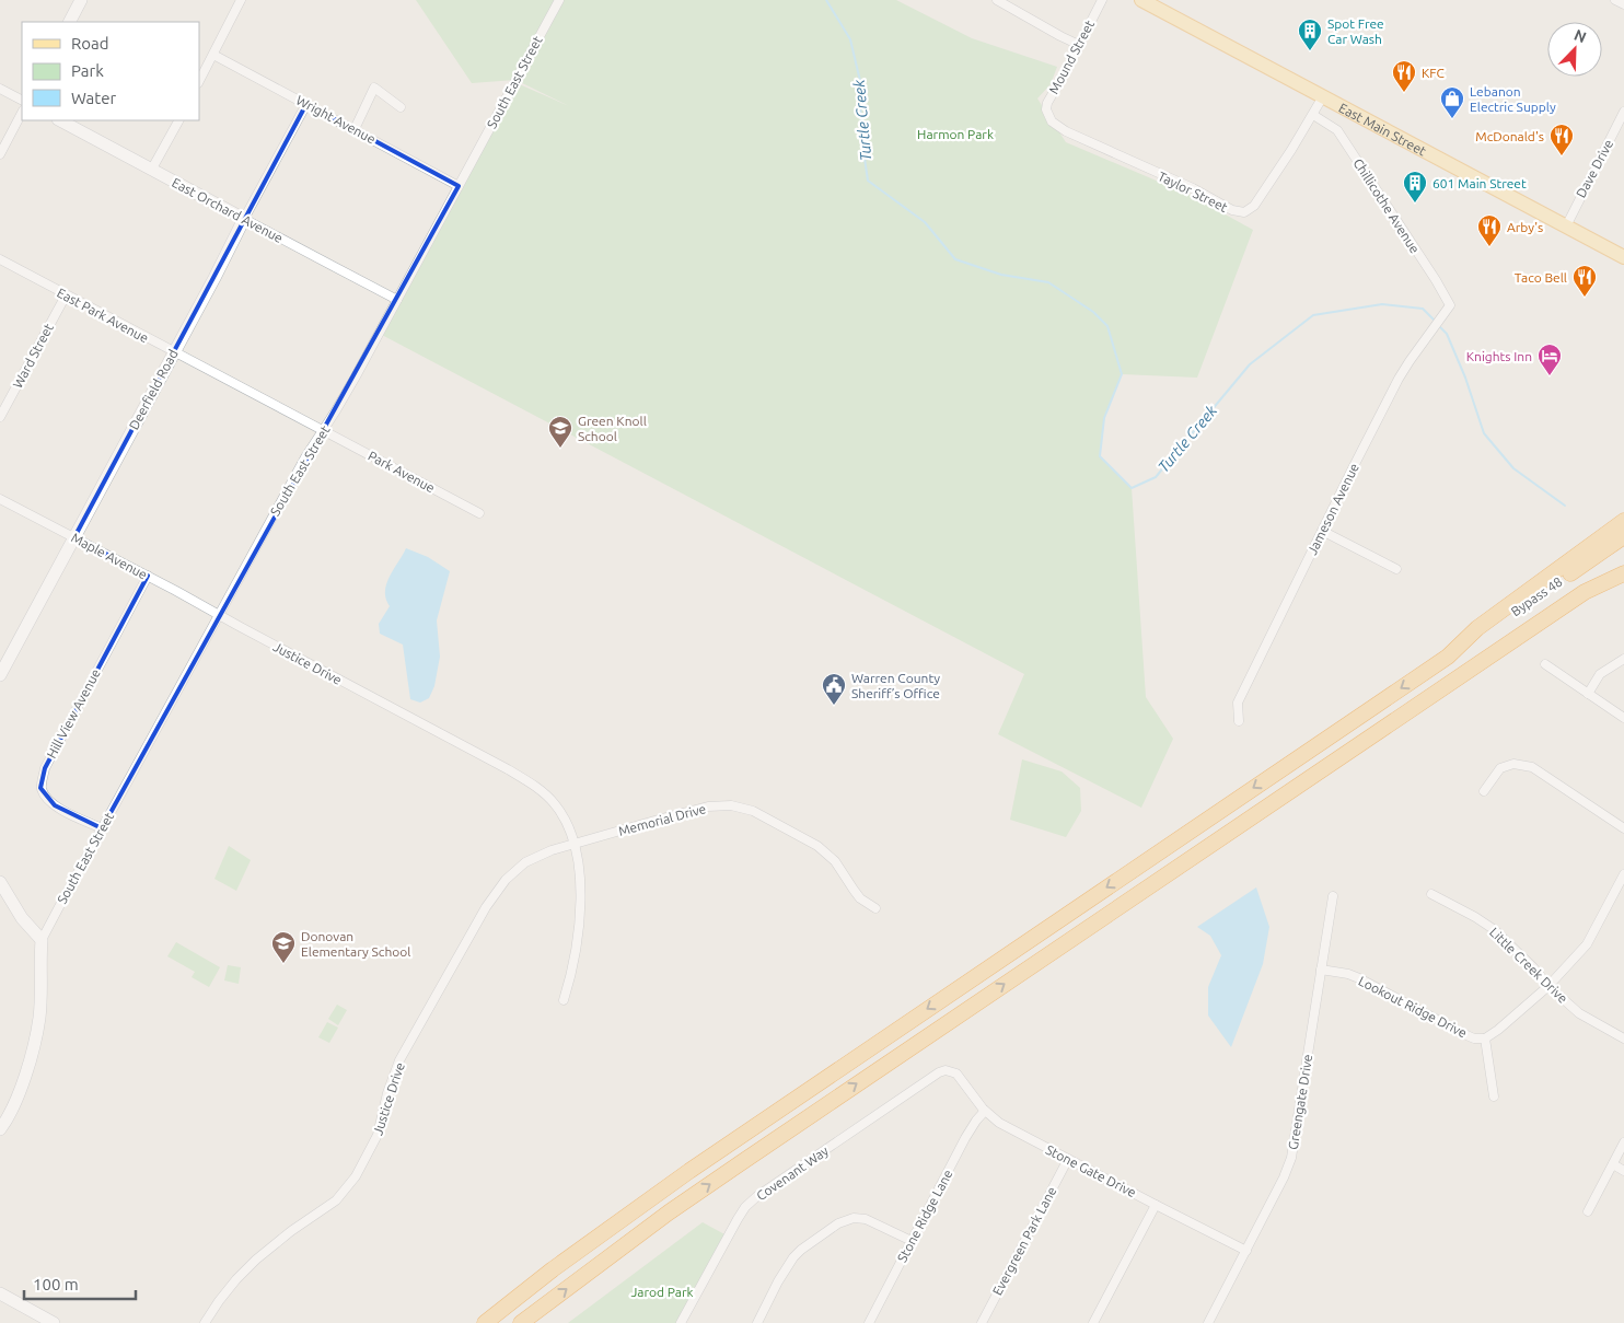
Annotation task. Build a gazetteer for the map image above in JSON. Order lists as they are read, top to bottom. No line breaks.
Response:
{"streets":{"highway":["Bypass 48"],"main road":["East Main Street"],"street":["Mound Street","South East Street","Wright Avenue","Dave Drive","Taylor Street","Chillicothe Avenue","East Orchard Avenue","East Park Avenue","Ward Street","Deerfield Road","Park Avenue","Jameson Avenue","Maple Avenue","Justice Drive","Hill View Avenue","Memorial Drive","Little Creek Drive","Lookout Ridge Drive","Greengate Drive","Stone Gate Drive","Covenant Way","Stone Ridge Lane","Evergreen Park Lane"]},"crossings":[["Mound Street","Taylor Street"],["South East Street","Wright Avenue"],["South East Street","East Orchard Avenue"],["South East Street","East Park Avenue"],["South East Street","Park Avenue"],["South East Street","Maple Avenue"],["South East Street","Justice Drive"],["South East Street","Hill View Avenue"],["Wright Avenue","Deerfield Road"],["East Main Street","Dave Drive"],["East Main Street","Taylor Street"],["Taylor Street","Chillicothe Avenue"],["Chillicothe Avenue","Jameson Avenue"],["East Orchard Avenue","Deerfield Road"],["East Park Avenue","Ward Street"],["East Park Avenue","Deerfield Road"],["East Park Avenue","Park Avenue"],["Deerfield Road","Maple Avenue"],["Maple Avenue","Justice Drive"],["Maple Avenue","Hill View Avenue"],["Justice Drive","Memorial Drive"],["Little Creek Drive","Lookout Ridge Drive"],["Lookout Ridge Drive","Greengate Drive"],["Greengate Drive","Stone Gate Drive"],["Stone Gate Drive","Covenant Way"],["Stone Gate Drive","Stone Ridge Lane"],["Stone Gate Drive","Evergreen Park Lane"]],"water":["Turtle Creek"],"parks":["Harmon Park","Jarod Park"],"places":{"building":["Spot Free Car Wash","601 Main Street"],"restaurant":["KFC","McDonald's","Arby's","Taco Bell"],"shop":["Lebanon Electric Supply"],"hotel":["Knights Inn"],"school or university":["Green Knoll School","Donovan Elementary School"],"public building":["Warren County Sheriff’s Office"]},"legend":["Road","Park","Water"],"scale_bar":"100 m","north":"top right"}
